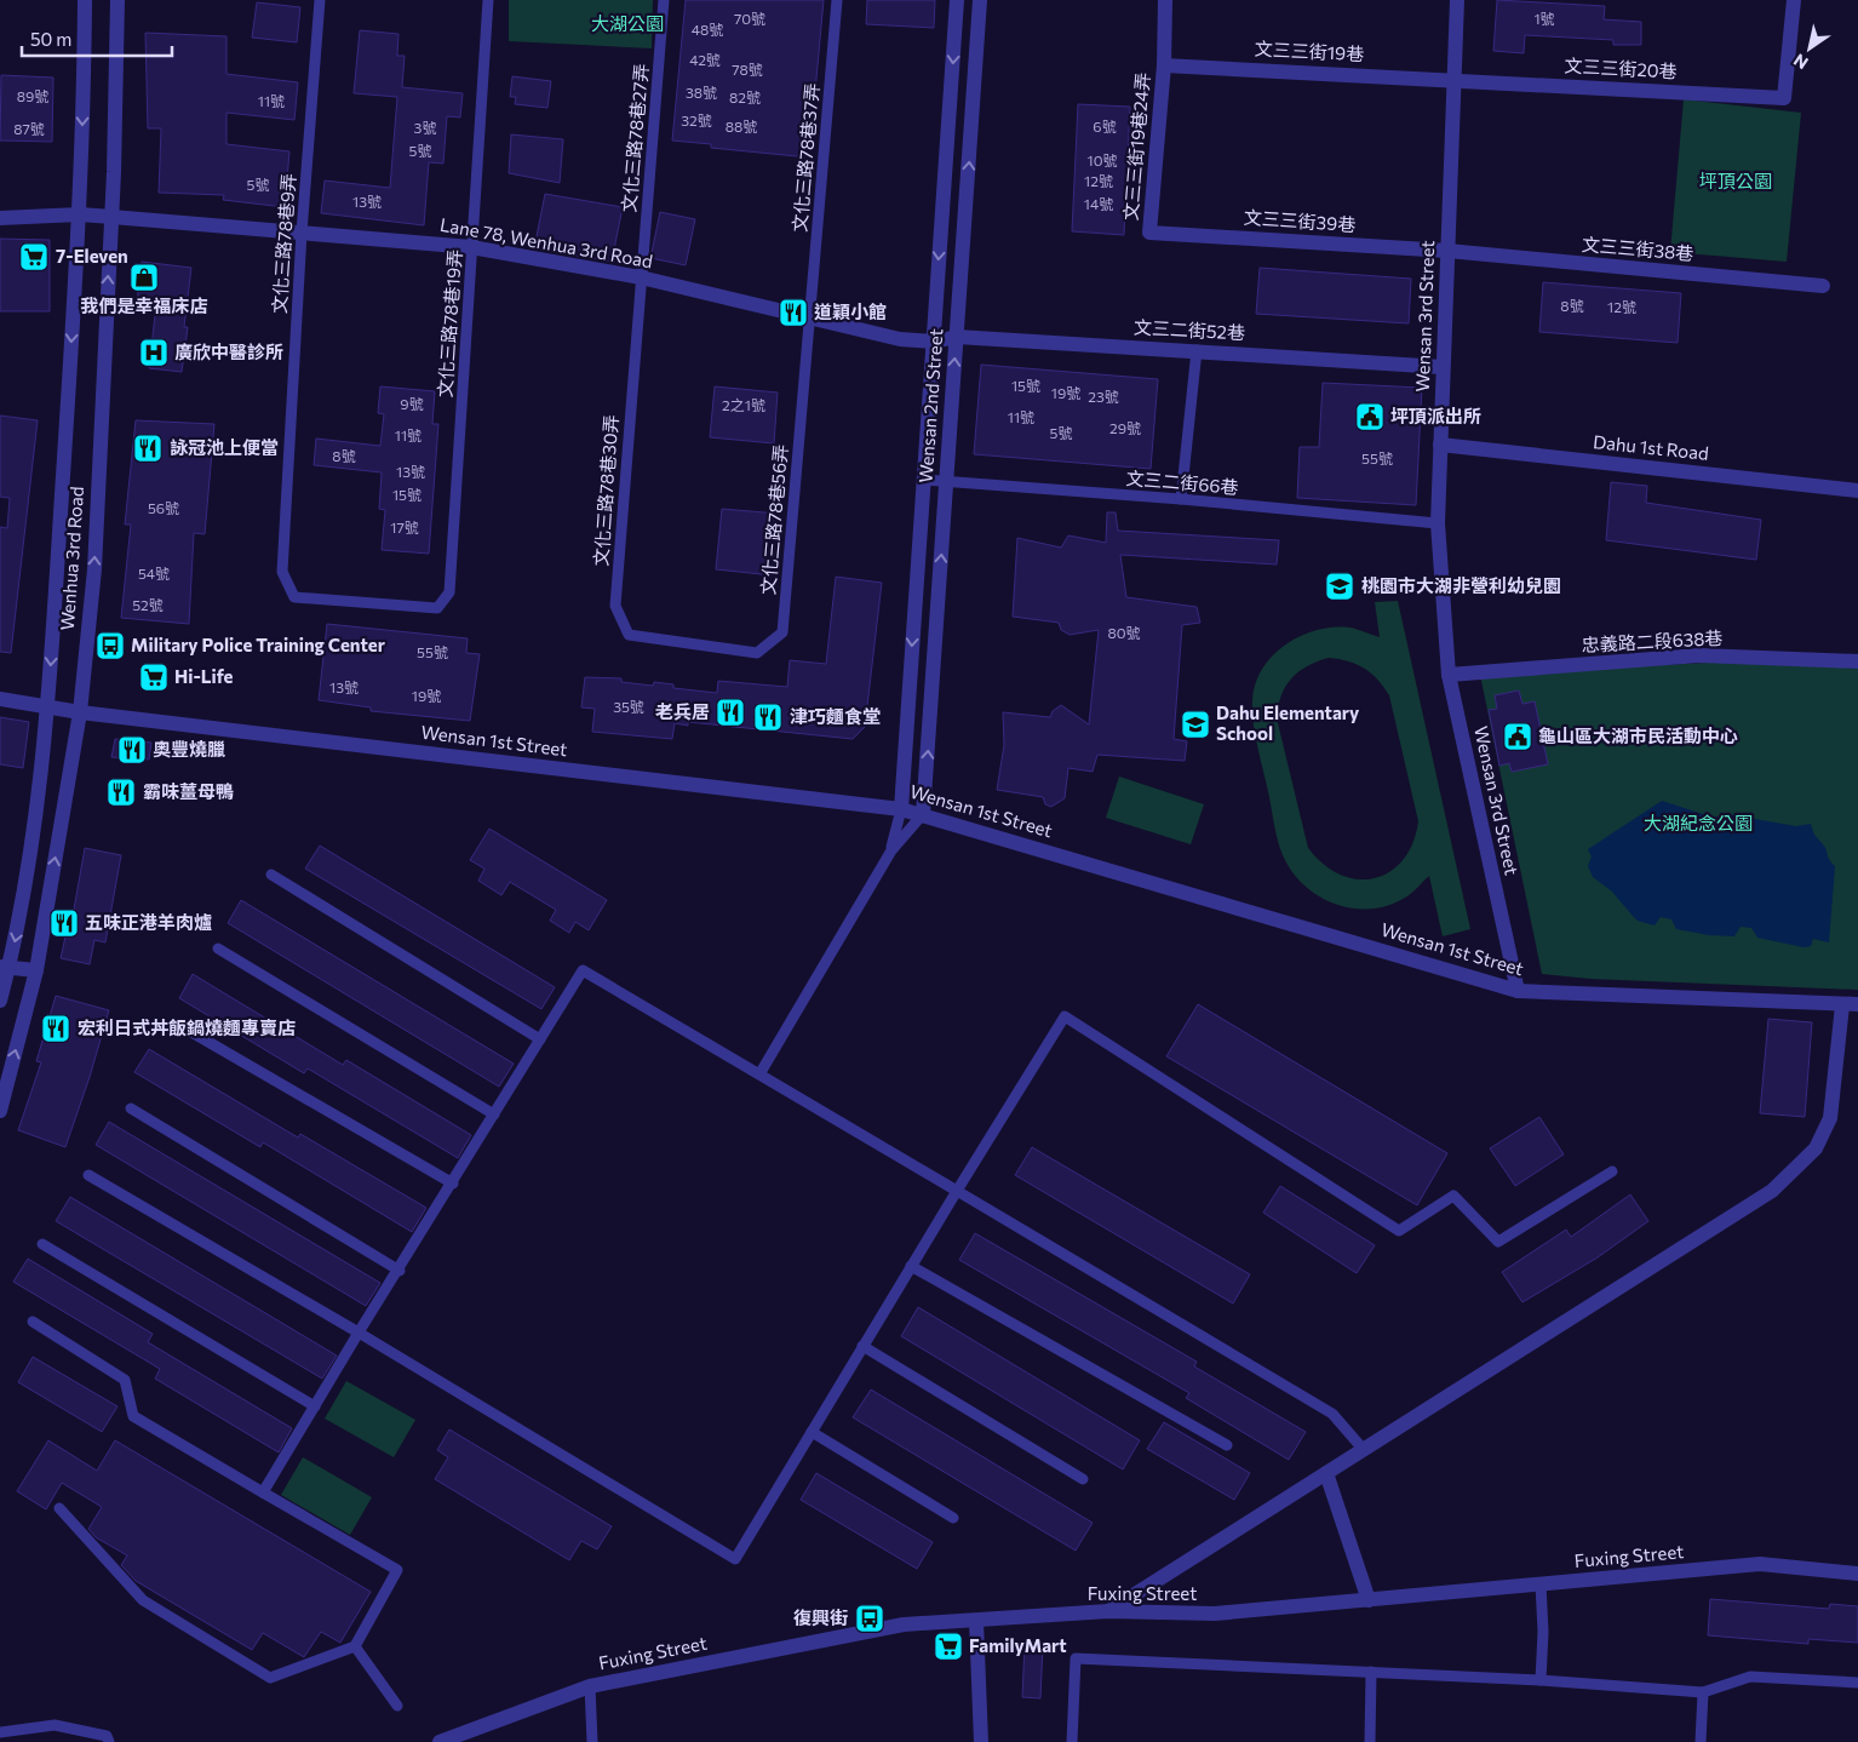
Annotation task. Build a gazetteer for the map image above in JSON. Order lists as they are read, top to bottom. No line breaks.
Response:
{"streets":{"street":["文三三街19巷","文三三街20巷","文三三街19巷24弄","文三三街39巷","Lane 78, Wenhua 3rd Road","文三三街38巷","Wensan 3rd Street","文三二街52巷","Wensan 2nd Street","Dahu 1st Road","Wenhua 3rd Road","忠義路二段638巷","Wensan 1st Street","Fuxing Street"],"lane":["文化三路78巷27弄","文化三路78巷37弄","文化三路78巷9弄","文化三路78巷19弄","文三二街66巷","文化三路78巷30弄","文化三路78巷56弄"]},"crossings":[["文三三街19巷","文三三街20巷"],["文三三街19巷","文三三街19巷24弄"],["文三三街19巷","Wensan 3rd Street"],["文三三街20巷","Wensan 3rd Street"],["文化三路78巷27弄","Lane 78, Wenhua 3rd Road"],["文化三路78巷27弄","文化三路78巷30弄"],["文三三街19巷24弄","文三三街39巷"],["文化三路78巷37弄","Lane 78, Wenhua 3rd Road"],["文化三路78巷37弄","文化三路78巷56弄"],["文三三街39巷","文三三街38巷"],["文三三街39巷","Wensan 3rd Street"],["文化三路78巷9弄","Lane 78, Wenhua 3rd Road"],["文化三路78巷9弄","文化三路78巷19弄"],["Lane 78, Wenhua 3rd Road","文化三路78巷19弄"],["Lane 78, Wenhua 3rd Road","文三二街52巷"],["Lane 78, Wenhua 3rd Road","Wensan 2nd Street"],["Lane 78, Wenhua 3rd Road","文化三路78巷30弄"],["Lane 78, Wenhua 3rd Road","文化三路78巷56弄"],["Lane 78, Wenhua 3rd Road","Wenhua 3rd Road"],["文三三街38巷","Wensan 3rd Street"],["Wensan 3rd Street","文三二街52巷"],["Wensan 3rd Street","Dahu 1st Road"],["Wensan 3rd Street","文三二街66巷"],["Wensan 3rd Street","忠義路二段638巷"],["Wensan 3rd Street","Wensan 1st Street"],["文三二街52巷","Wensan 2nd Street"],["Wensan 2nd Street","文三二街66巷"],["Wensan 2nd Street","Wensan 1st Street"],["文化三路78巷30弄","文化三路78巷56弄"],["Wenhua 3rd Road","Wensan 1st Street"]],"parks":["大湖公園","坪頂公園","大湖紀念公園"],"places":{"supermarket":["7-Eleven","Hi-Life","FamilyMart"],"shop":["我們是幸福床店"],"restaurant":["道穎小館","詠冠池上便當","老兵居","津巧麵食堂","奧豐燒臘","霸味薑母鴨","五味正港羊肉爐","宏利日式丼飯鍋燒麵專賣店"],"hospital":["廣欣中醫診所"],"public building":["坪頂派出所","龜山區大湖市民活動中心"],"school or university":["桃園市大湖非營利幼兒園","Dahu Elementary School"],"bus stop":["Military Police Training Center","復興街"]},"house_numbers":["70號","1號","48號","42號","78號","38號","89號","82號","11號","32號","88號","6號","3號","87號","5號","10號","12號","5號","13號","14號","8號","12號","15號","19號","23號","9號","2之1號","11號","29號","5號","11號","8號","55號","13號","15號","56號","17號","54號","52號","80號","55號","13號","19號","35號"],"scale_bar":"50 m","north":"bottom left"}
